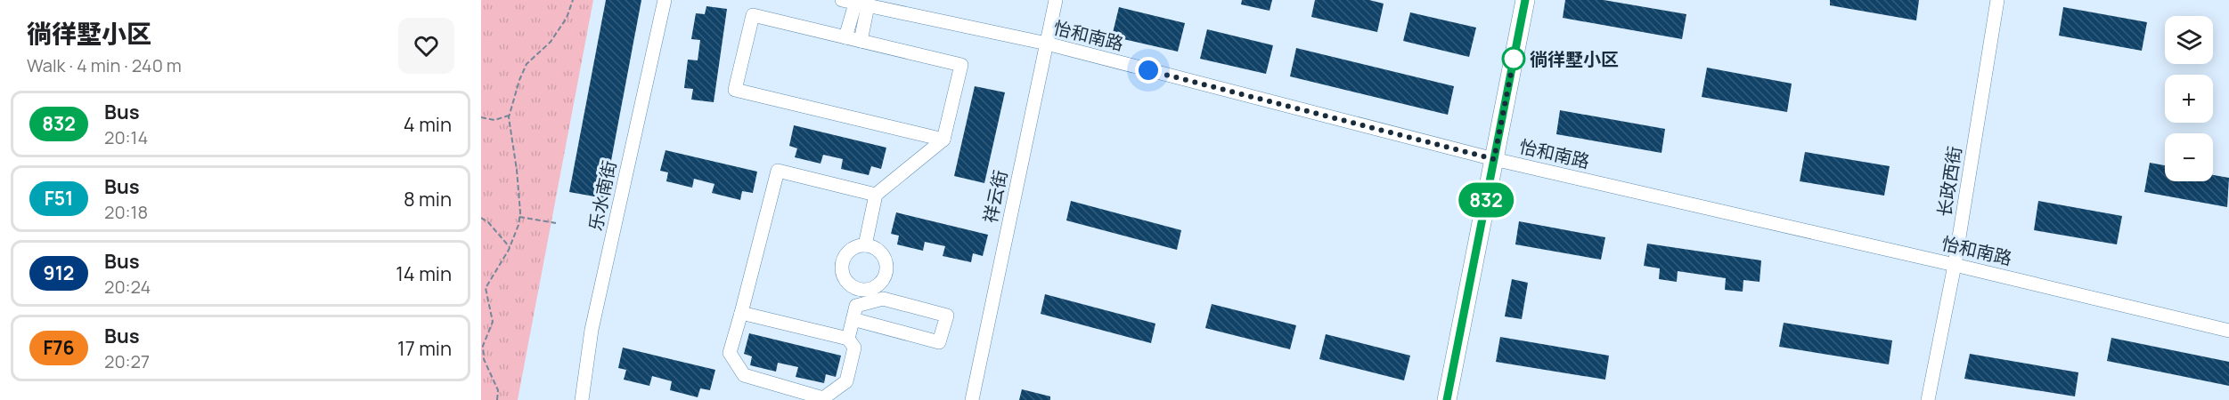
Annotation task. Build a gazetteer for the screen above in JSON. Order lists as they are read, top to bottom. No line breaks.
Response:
{"streets":{"street":["怡和南路","长政西街","乐水南街","祥云街"]},"crossings":[["怡和南路","长政西街"],["怡和南路","祥云街"]],"places":["徜徉墅小区"],"lines":["bus line 832"],"page":{"heading":["徜徉墅小区","Walk · 4 min · 240 m"],"on_map":"832","map_buttons":["+","−"],"list":[{"mark":"832","name":"Bus","note":"20:14","value":"4 min"},{"mark":"F51","name":"Bus","note":"20:18","value":"8 min"},{"mark":"912","name":"Bus","note":"20:24","value":"14 min"},{"mark":"F76","name":"Bus","note":"20:27","value":"17 min"}]}}
